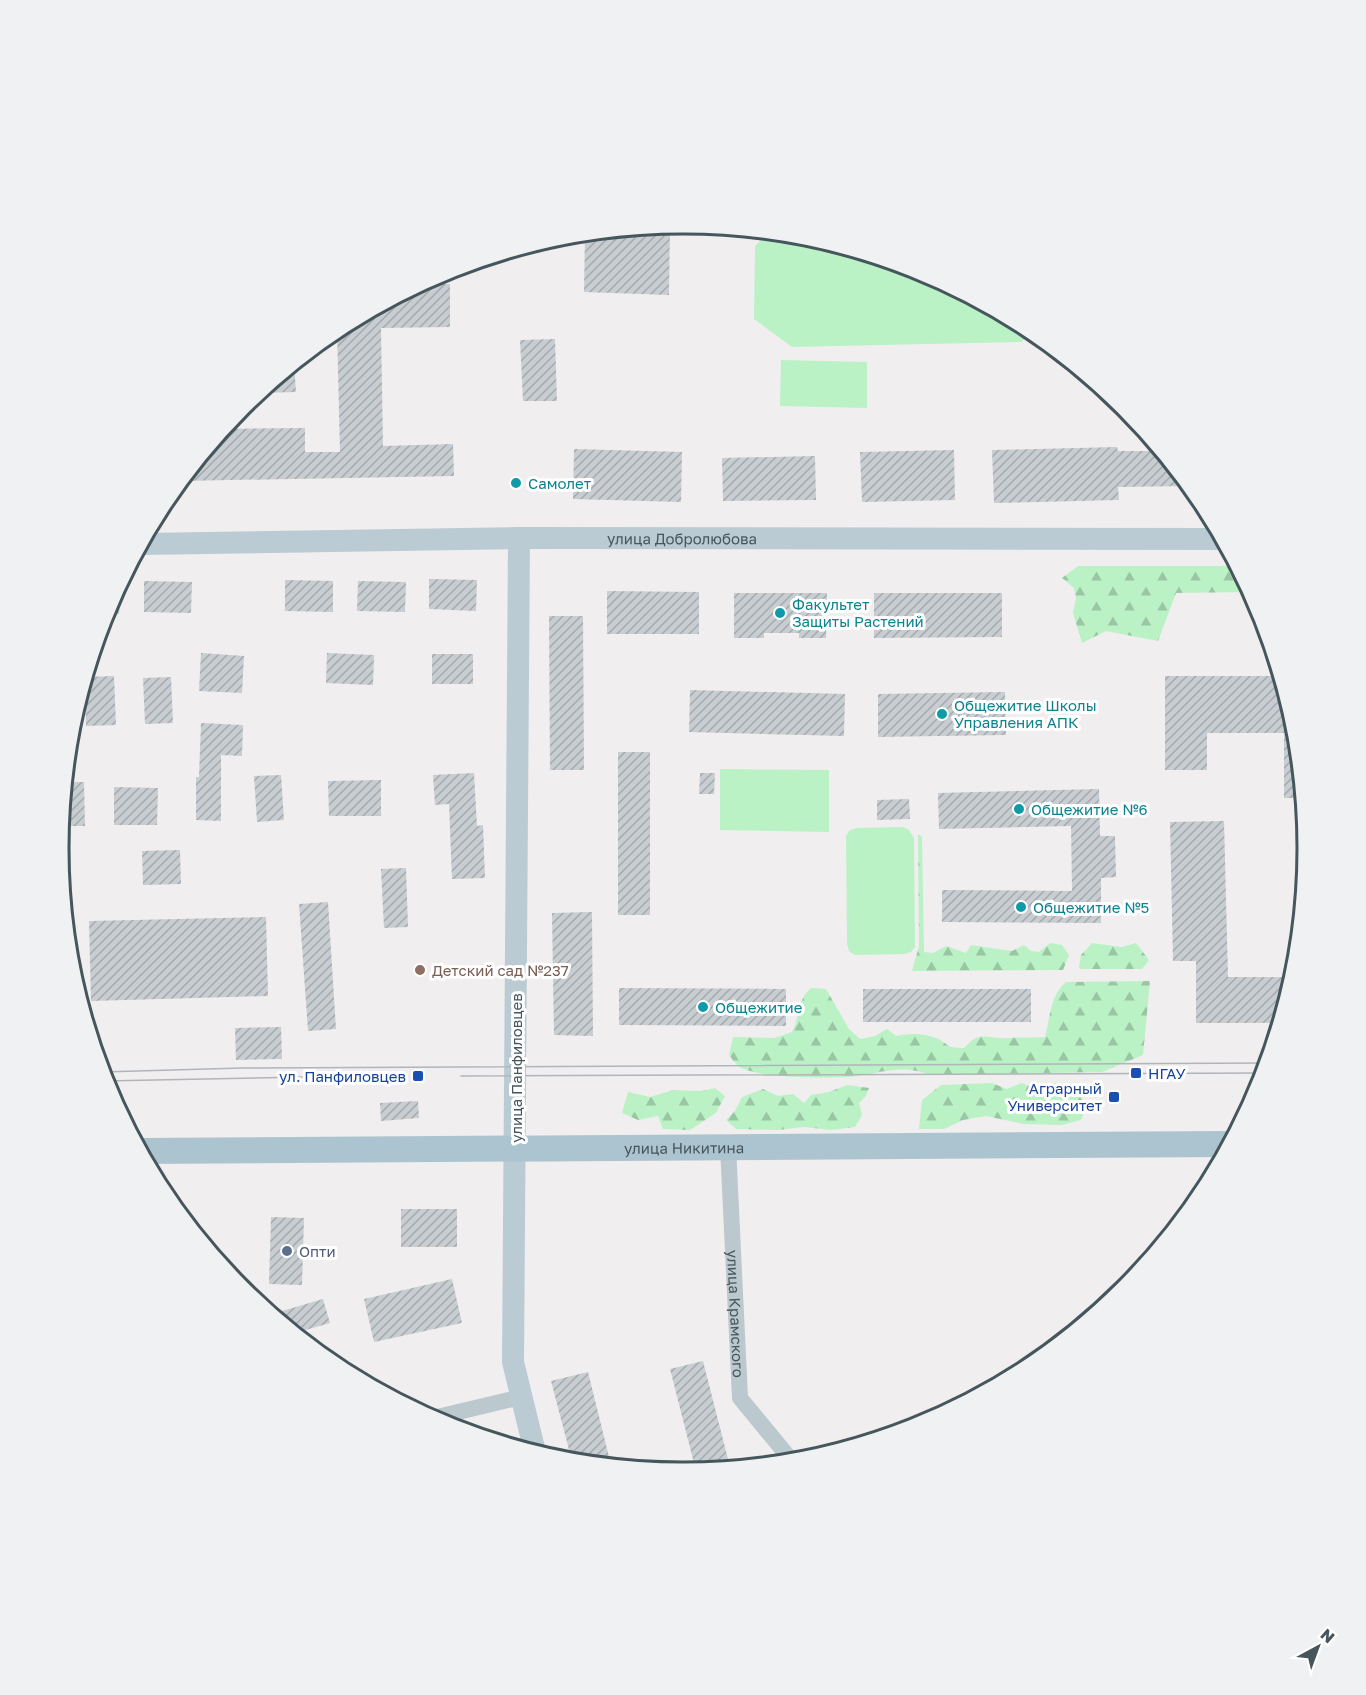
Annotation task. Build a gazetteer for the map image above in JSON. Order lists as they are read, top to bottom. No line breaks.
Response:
{"streets":{"main road":["улица Никитина"],"street":["улица Добролюбова","улица Панфиловцев","улица Крамского"]},"crossings":[["улица Добролюбова","улица Панфиловцев"],["улица Панфиловцев","улица Никитина"],["улица Никитина","улица Крамского"]],"places":{"other":["Самолет","Факультет Защиты Растений","Общежитие Школы Управления АПК","Общежитие №6","Общежитие №5","Детский сад №237","Общежитие","Опти"],"transit":["НГАУ","ул. Панфиловцев","Аграрный Университет"]},"north":"top right"}
